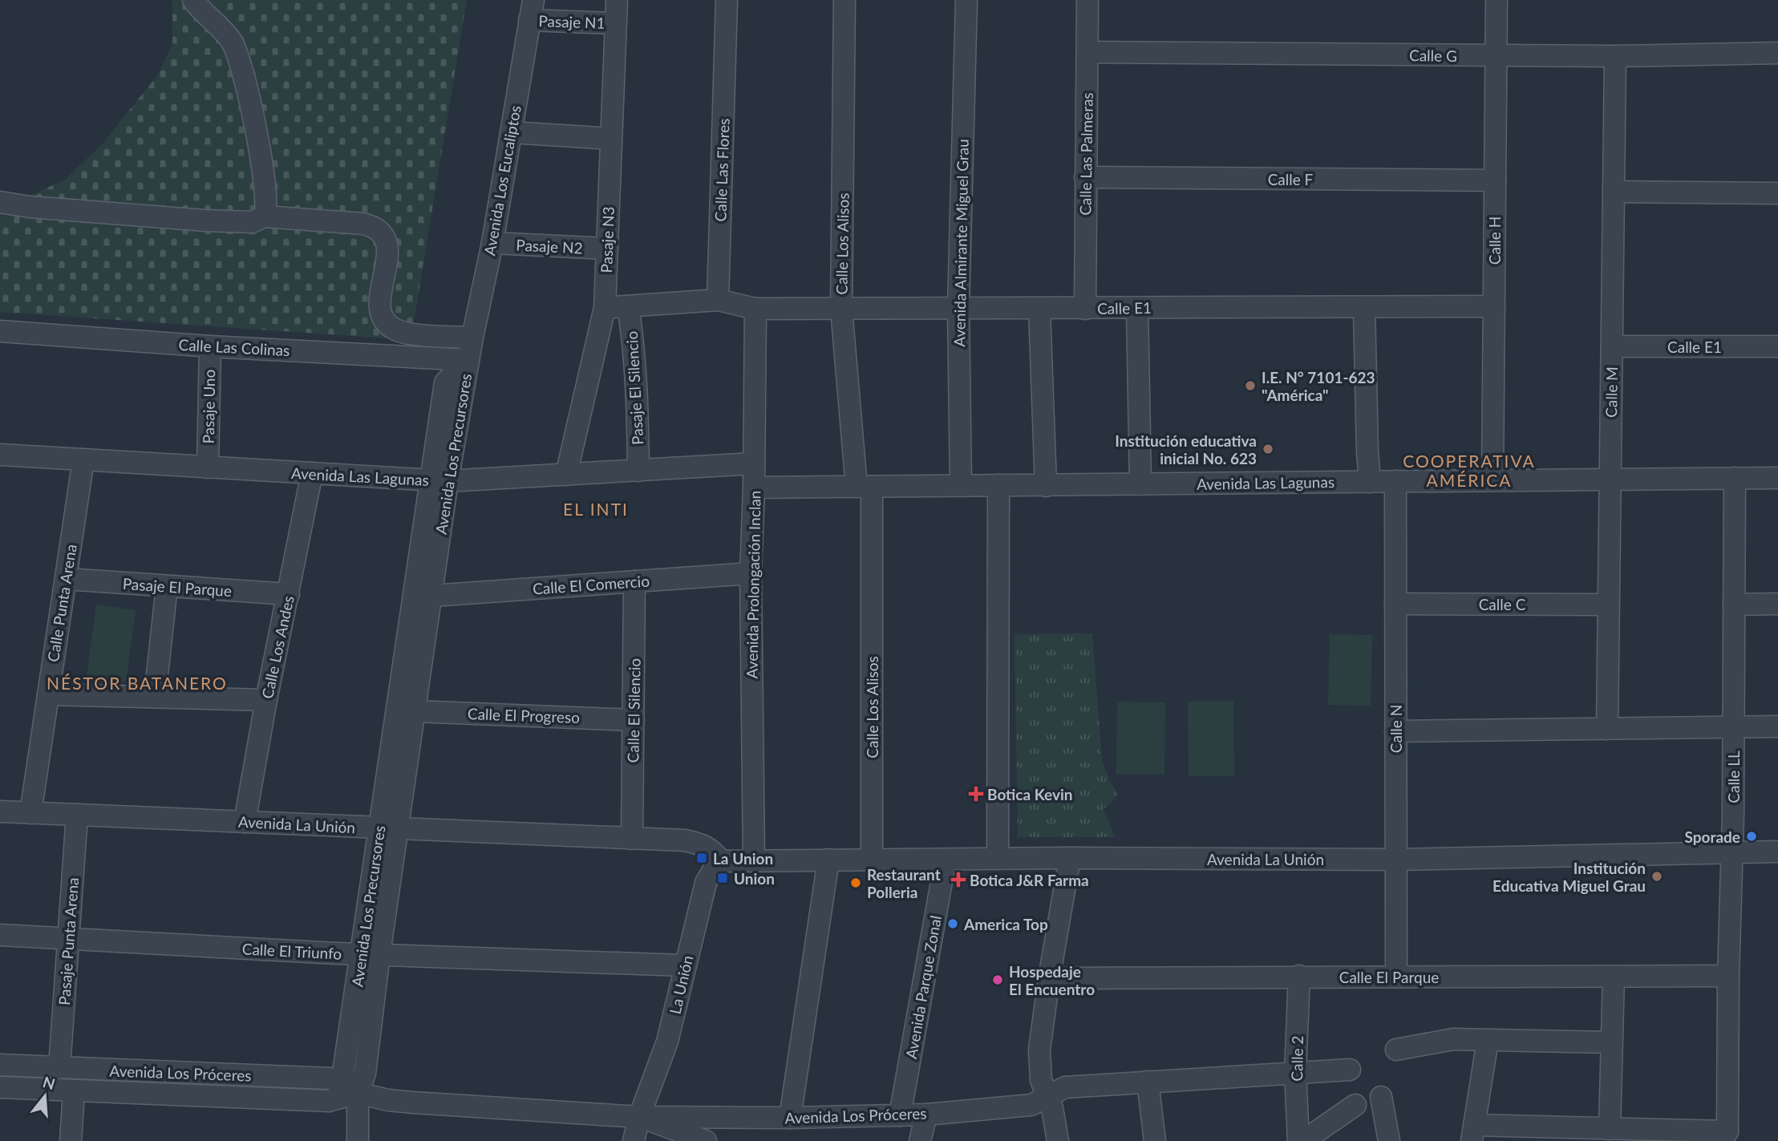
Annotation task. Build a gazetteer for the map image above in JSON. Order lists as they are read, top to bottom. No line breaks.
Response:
{"streets":{"street":["Pasaje N1","Calle G","Calle Las Palmeras","Calle Las Flores","Calle F","Avenida Los Eucaliptos","Pasaje N3","Calle H","Avenida Almirante Miguel Grau","Calle Los Alisos","Pasaje N2","Calle E1","Calle Las Colinas","Pasaje El Silencio","Calle M","Pasaje Uno","Avenida Los Precursores","Avenida Las Lagunas","Calle El Comercio","Avenida Prolongación Inclan","Pasaje El Parque","Calle Punta Arena","Calle C","Calle Los Andes","Calle El Silencio","Calle El Progreso","Calle N","Calle LL","Avenida La Unión","Pasaje Punta Arena","Calle El Triunfo","Calle El Parque","La Unión","Avenida Parque Zonal","Calle 2","Avenida Los Próceres"]},"crossings":[["Pasaje N1","Avenida Los Eucaliptos"],["Pasaje N1","Pasaje N3"],["Calle G","Calle Las Palmeras"],["Calle G","Calle H"],["Calle G","Calle M"],["Calle Las Palmeras","Calle F"],["Calle Las Palmeras","Calle E1"],["Calle F","Calle H"],["Avenida Los Eucaliptos","Pasaje N2"],["Avenida Los Eucaliptos","Calle Las Colinas"],["Avenida Los Eucaliptos","Avenida Los Precursores"],["Pasaje N3","Pasaje N2"],["Pasaje N3","Avenida Las Lagunas"],["Calle H","Calle E1"],["Calle H","Avenida Las Lagunas"],["Avenida Almirante Miguel Grau","Calle E1"],["Avenida Almirante Miguel Grau","Avenida Las Lagunas"],["Calle Los Alisos","Calle E1"],["Calle Los Alisos","Avenida Las Lagunas"],["Calle Los Alisos","Avenida La Unión"],["Calle E1","Calle M"],["Calle E1","Avenida Prolongación Inclan"],["Calle Las Colinas","Pasaje Uno"],["Calle Las Colinas","Avenida Los Precursores"],["Pasaje El Silencio","Avenida Las Lagunas"],["Calle M","Avenida Las Lagunas"],["Calle M","Calle C"],["Pasaje Uno","Avenida Las Lagunas"],["Avenida Los Precursores","Avenida Las Lagunas"],["Avenida Los Precursores","Calle El Comercio"],["Avenida Los Precursores","Calle El Progreso"],["Avenida Los Precursores","Avenida La Unión"],["Avenida Los Precursores","Calle El Triunfo"],["Avenida Los Precursores","Avenida Los Próceres"],["Avenida Las Lagunas","Avenida Prolongación Inclan"],["Avenida Las Lagunas","Calle Punta Arena"],["Avenida Las Lagunas","Calle Los Andes"],["Avenida Las Lagunas","Calle N"],["Avenida Las Lagunas","Calle LL"],["Calle El Comercio","Avenida Prolongación Inclan"],["Calle El Comercio","Calle El Silencio"],["Avenida Prolongación Inclan","Avenida La Unión"],["Pasaje El Parque","Calle Punta Arena"],["Pasaje El Parque","Calle Los Andes"],["Calle Punta Arena","Avenida La Unión"],["Calle C","Calle N"],["Calle Los Andes","Avenida La Unión"],["Calle El Silencio","Calle El Progreso"],["Calle El Silencio","Avenida La Unión"],["Calle N","Avenida La Unión"],["Calle N","Calle El Parque"],["Calle LL","Avenida La Unión"],["Calle LL","Calle El Parque"],["Avenida La Unión","Pasaje Punta Arena"],["Avenida La Unión","La Unión"],["Avenida La Unión","Avenida Parque Zonal"],["Pasaje Punta Arena","Calle El Triunfo"],["Pasaje Punta Arena","Avenida Los Próceres"],["Calle El Triunfo","La Unión"],["Calle El Parque","Calle 2"],["La Unión","Avenida Los Próceres"],["Avenida Parque Zonal","Avenida Los Próceres"],["Calle 2","Avenida Los Próceres"]],"districts":["COOPERATIVA AMÉRICA","EL INTI","NÉSTOR BATANERO"],"places":{"other":["I.E. N° 7101-623 \"América\"","Institución educativa inicial No. 623","Sporade","Institución Educativa Miguel Grau","Restaurant Polleria","America Top","Hospedaje El Encuentro"],"health":["Botica Kevin","Botica J&R Farma"],"transit":["La Union","Union"]},"north":"top"}
